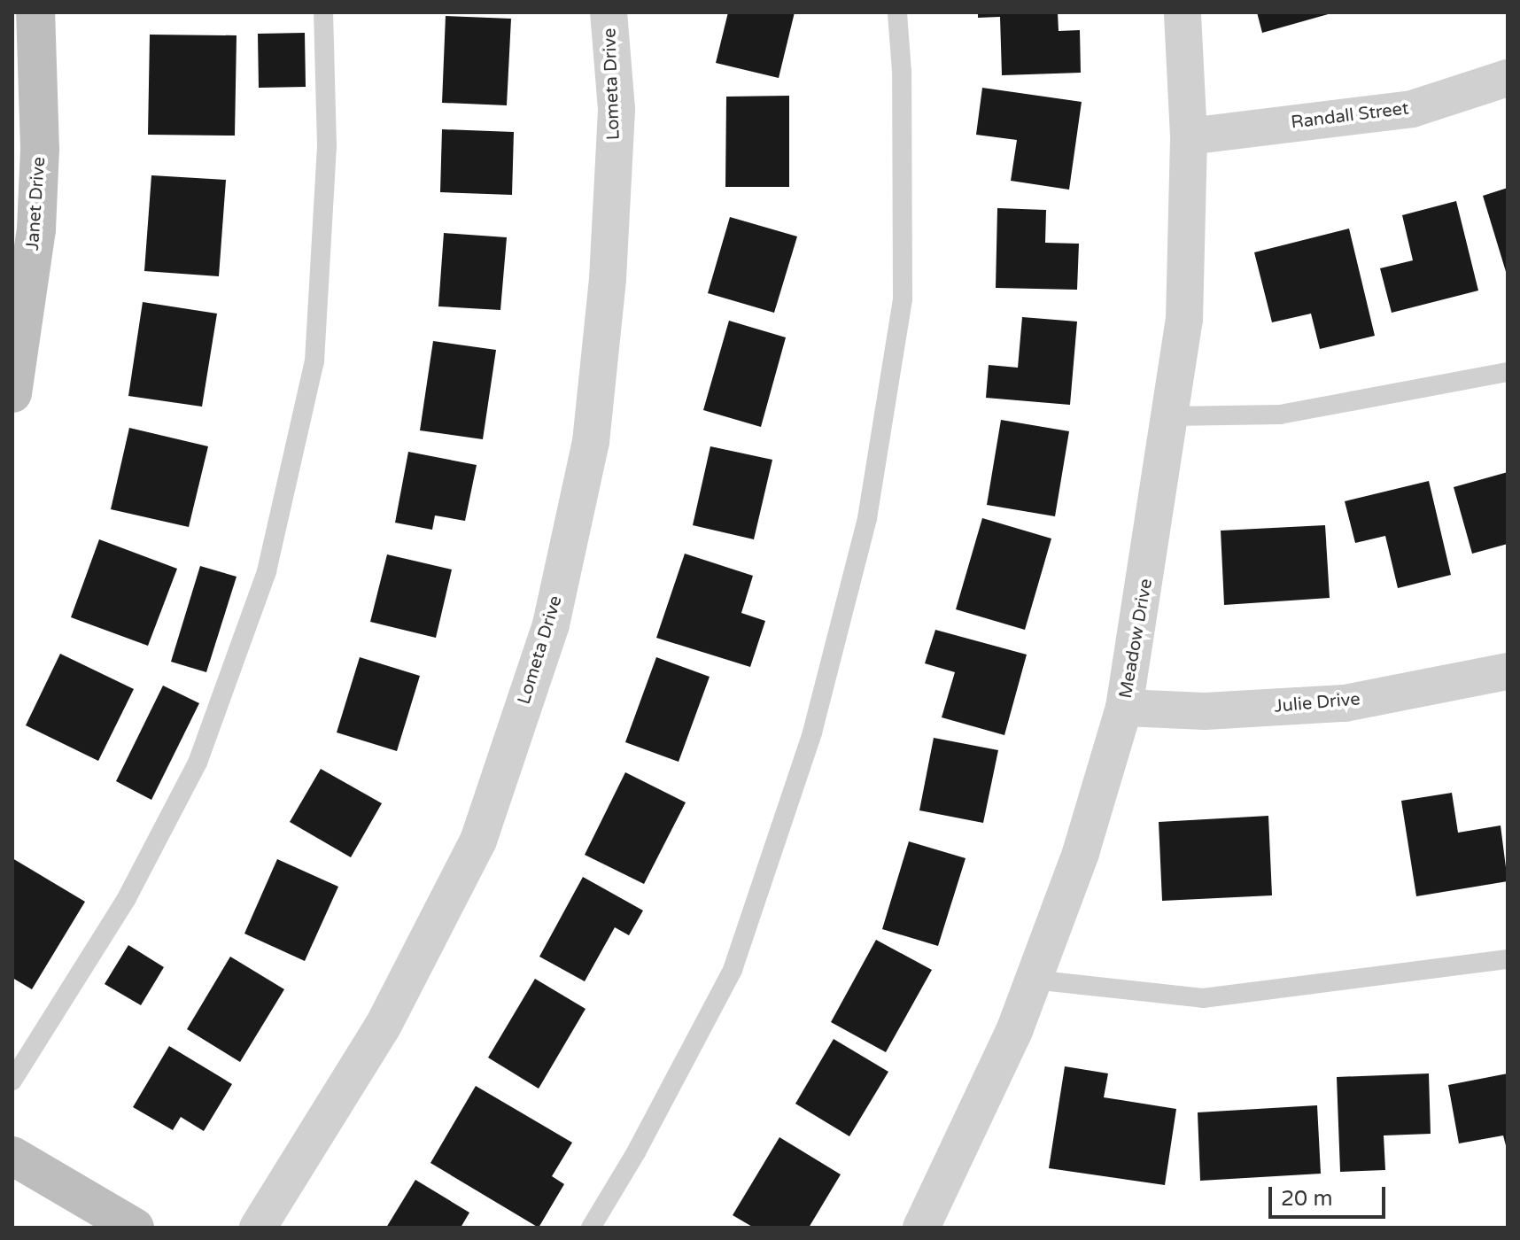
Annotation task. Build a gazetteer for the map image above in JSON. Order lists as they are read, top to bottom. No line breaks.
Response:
{"streets":{"street":["Lometa Drive","Randall Street","Janet Drive","Meadow Drive","Julie Drive"]},"crossings":[["Randall Street","Meadow Drive"],["Meadow Drive","Julie Drive"]],"scale_bar":"20 m"}
